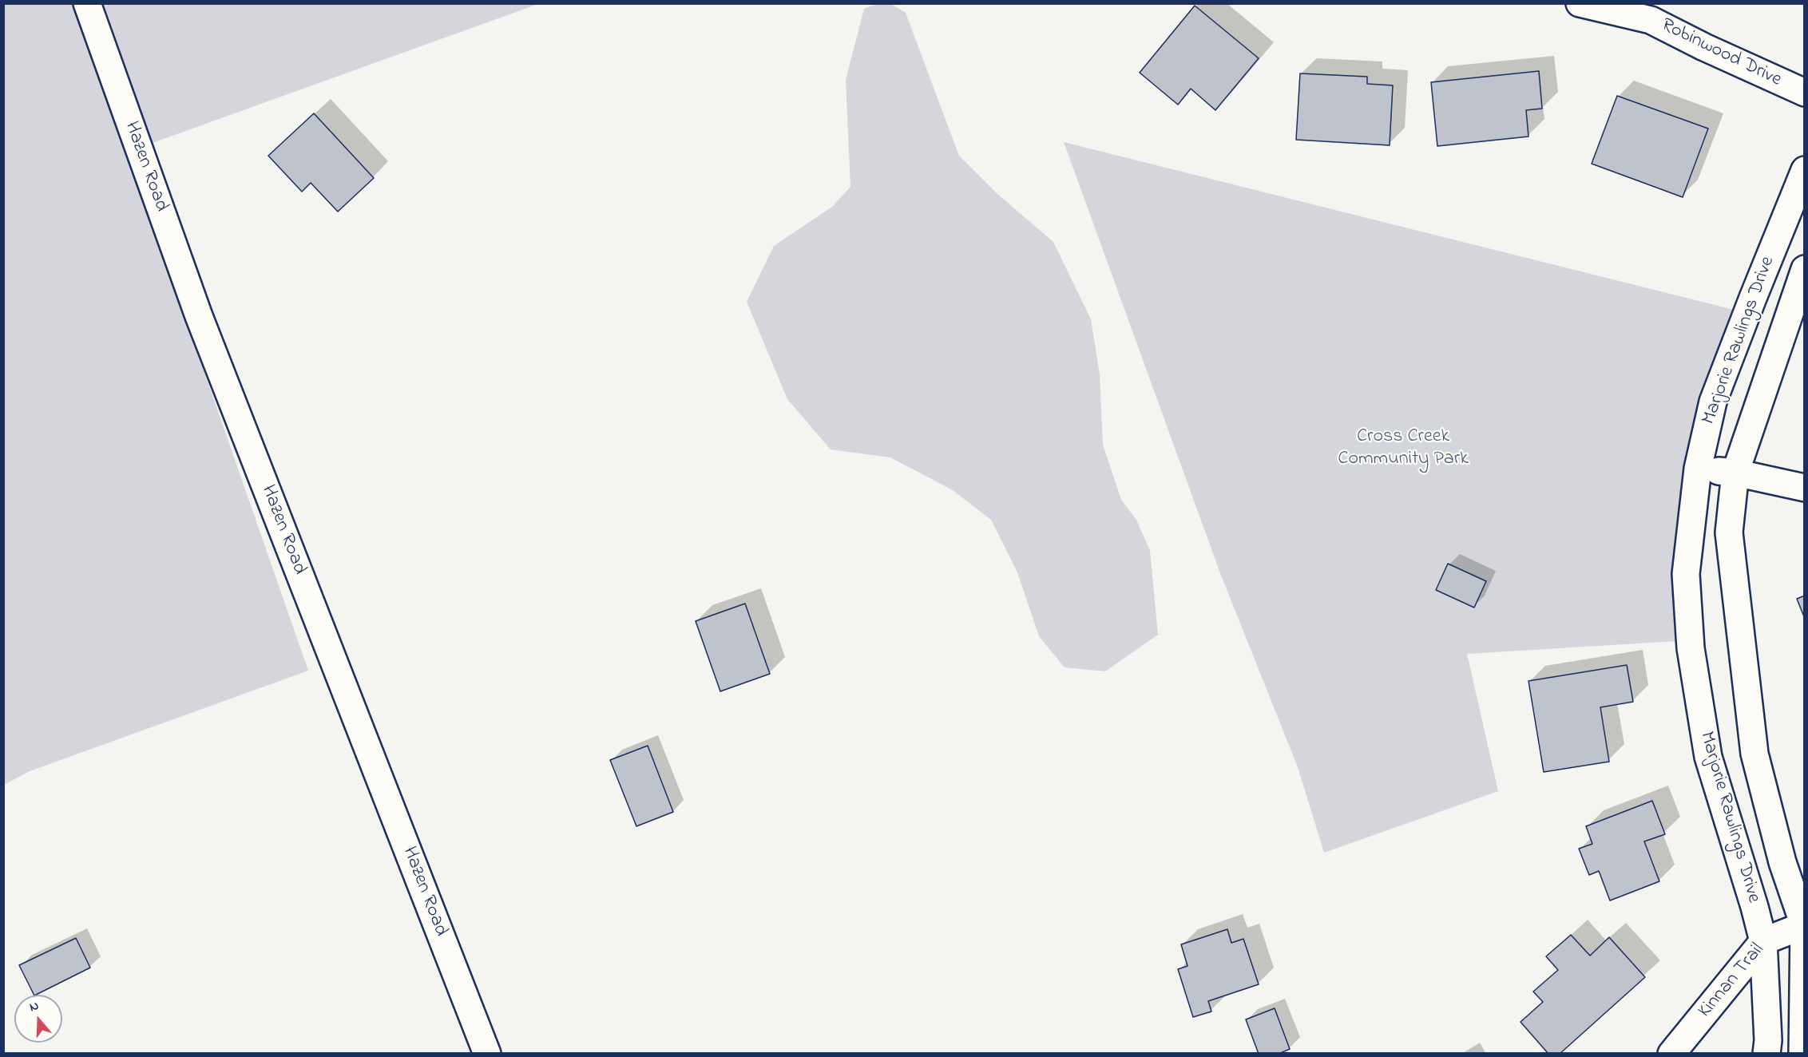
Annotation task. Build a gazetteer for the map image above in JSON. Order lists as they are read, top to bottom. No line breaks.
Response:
{"streets":{"street":["Robinwood Drive","Hazen Road","Marjorie Rawlings Drive","Kinnan Trail"]},"crossings":[["Marjorie Rawlings Drive","Kinnan Trail"]],"parks":["Cross Creek Community Park"],"north":"top"}
